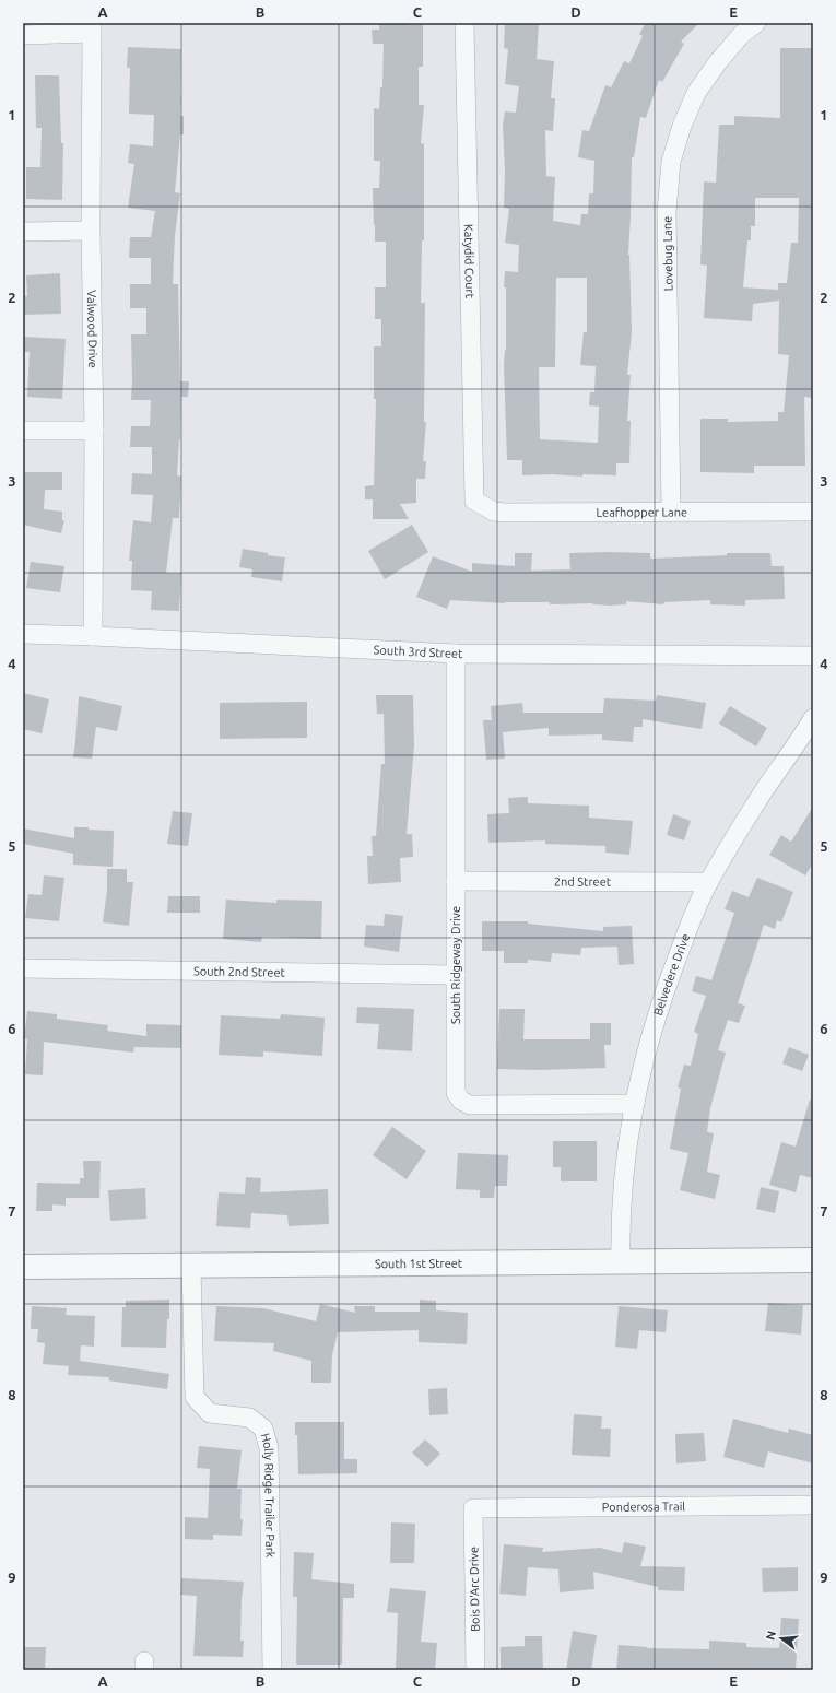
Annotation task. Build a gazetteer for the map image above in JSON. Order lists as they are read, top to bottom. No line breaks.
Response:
{"streets":{"street":["Lovebug Lane","Katydid Court","Valwood Drive","Leafhopper Lane","South 3rd Street","2nd Street","South Ridgeway Drive","South 2nd Street","Belvedere Drive","South 1st Street","Holly Ridge Trailer Park","Ponderosa Trail","Bois D'Arc Drive"]},"crossings":[["Lovebug Lane","Leafhopper Lane"],["Katydid Court","Leafhopper Lane"],["Valwood Drive","South 3rd Street"],["South 3rd Street","South Ridgeway Drive"],["2nd Street","South Ridgeway Drive"],["2nd Street","Belvedere Drive"],["South Ridgeway Drive","South 2nd Street"],["South Ridgeway Drive","Belvedere Drive"],["Belvedere Drive","South 1st Street"],["South 1st Street","Holly Ridge Trailer Park"],["Ponderosa Trail","Bois D'Arc Drive"]],"north":"left","grid":{"columns":["A","B","C","D","E"],"rows":["1","2","3","4","5","6","7","8","9"]}}
